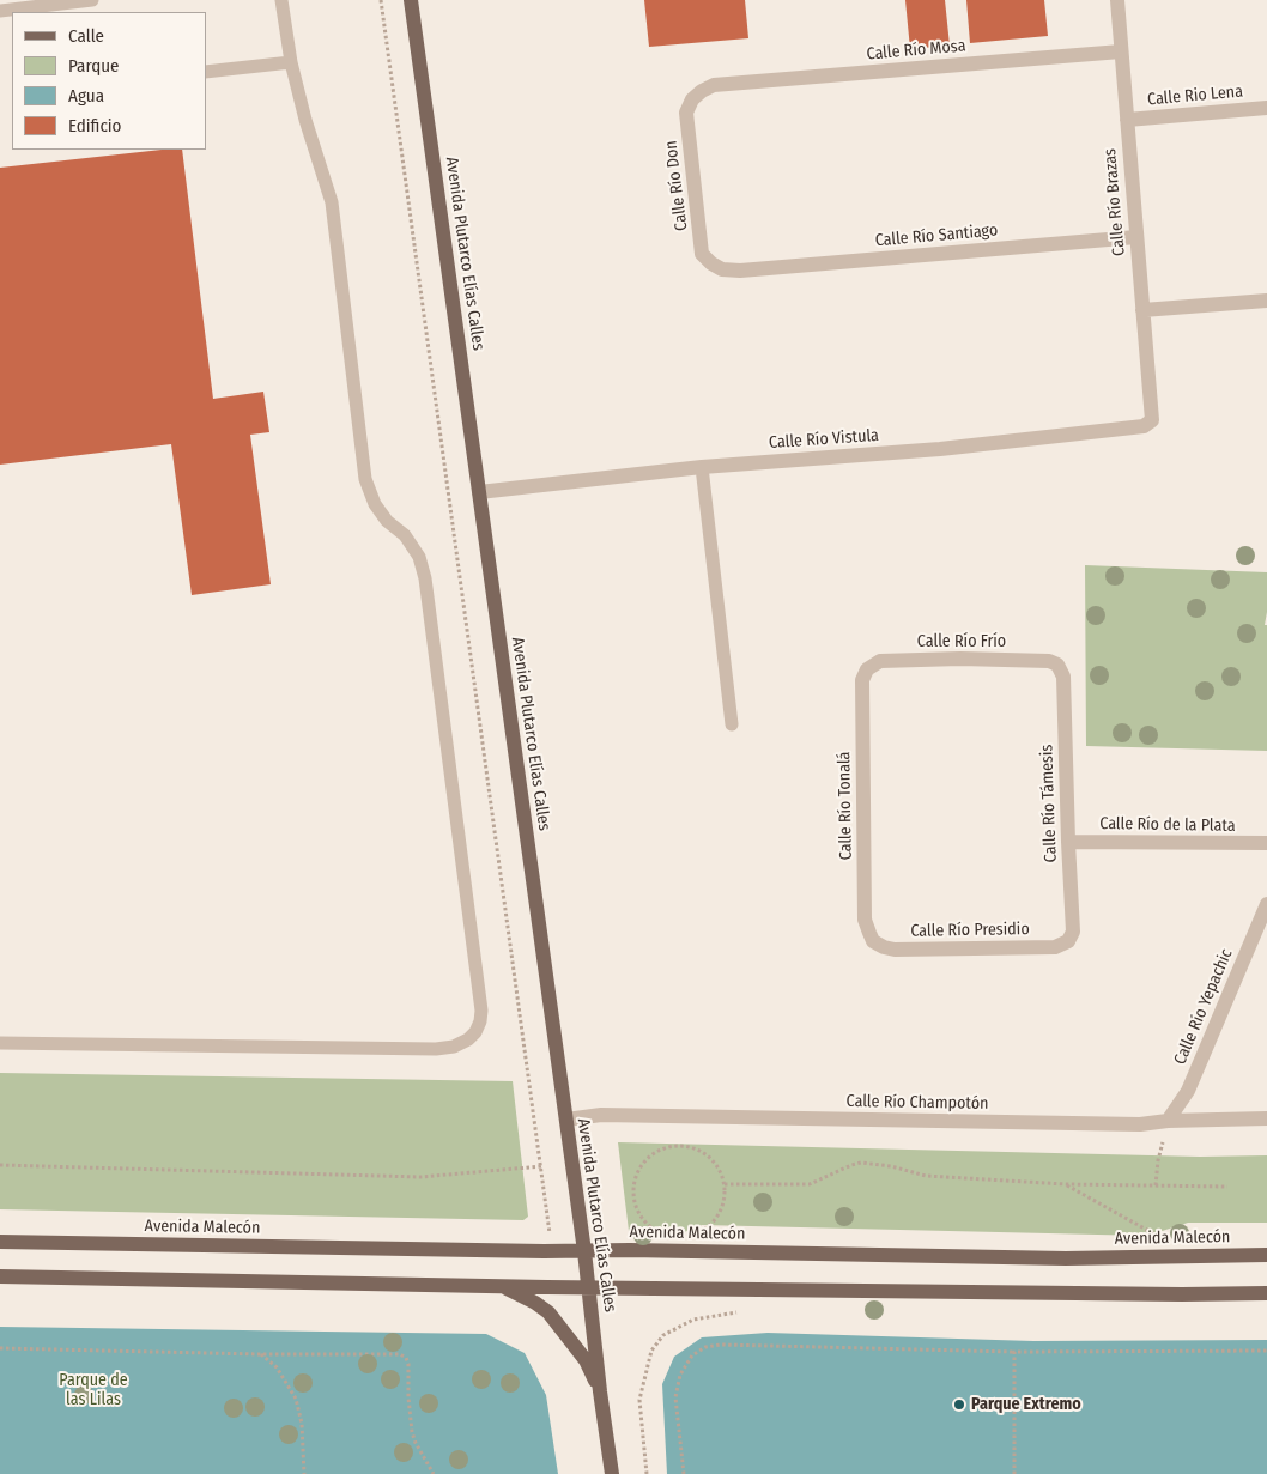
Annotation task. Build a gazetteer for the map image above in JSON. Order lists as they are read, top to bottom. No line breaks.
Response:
{"streets":{"main road":["Avenida Plutarco Elías Calles","Avenida Malecón"],"street":["Calle Río Mosa","Calle Rio Lena","Calle Río Don","Calle Río Brazas","Calle Río Santiago","Calle Río Vistula","Calle Río Frío","Calle Río Támesis","Calle Río Tonalá","Calle Río de la Plata","Calle Río Presidio","Calle Río Yepachic","Calle Río Champotón"]},"crossings":[["Calle Río Mosa","Calle Río Don"],["Calle Río Mosa","Calle Río Brazas"],["Calle Rio Lena","Calle Río Brazas"],["Calle Río Don","Calle Río Santiago"],["Calle Río Brazas","Calle Río Santiago"],["Calle Río Brazas","Calle Río Vistula"],["Avenida Plutarco Elías Calles","Calle Río Vistula"],["Avenida Plutarco Elías Calles","Calle Río Champotón"],["Avenida Plutarco Elías Calles","Avenida Malecón"],["Calle Río Frío","Calle Río Támesis"],["Calle Río Frío","Calle Río Tonalá"],["Calle Río Támesis","Calle Río de la Plata"],["Calle Río Támesis","Calle Río Presidio"],["Calle Río Tonalá","Calle Río Presidio"],["Calle Río Yepachic","Calle Río Champotón"]],"parks":["Parque de las Lilas"],"places":["Parque Extremo"],"legend":["Calle","Parque","Agua","Edificio"]}
